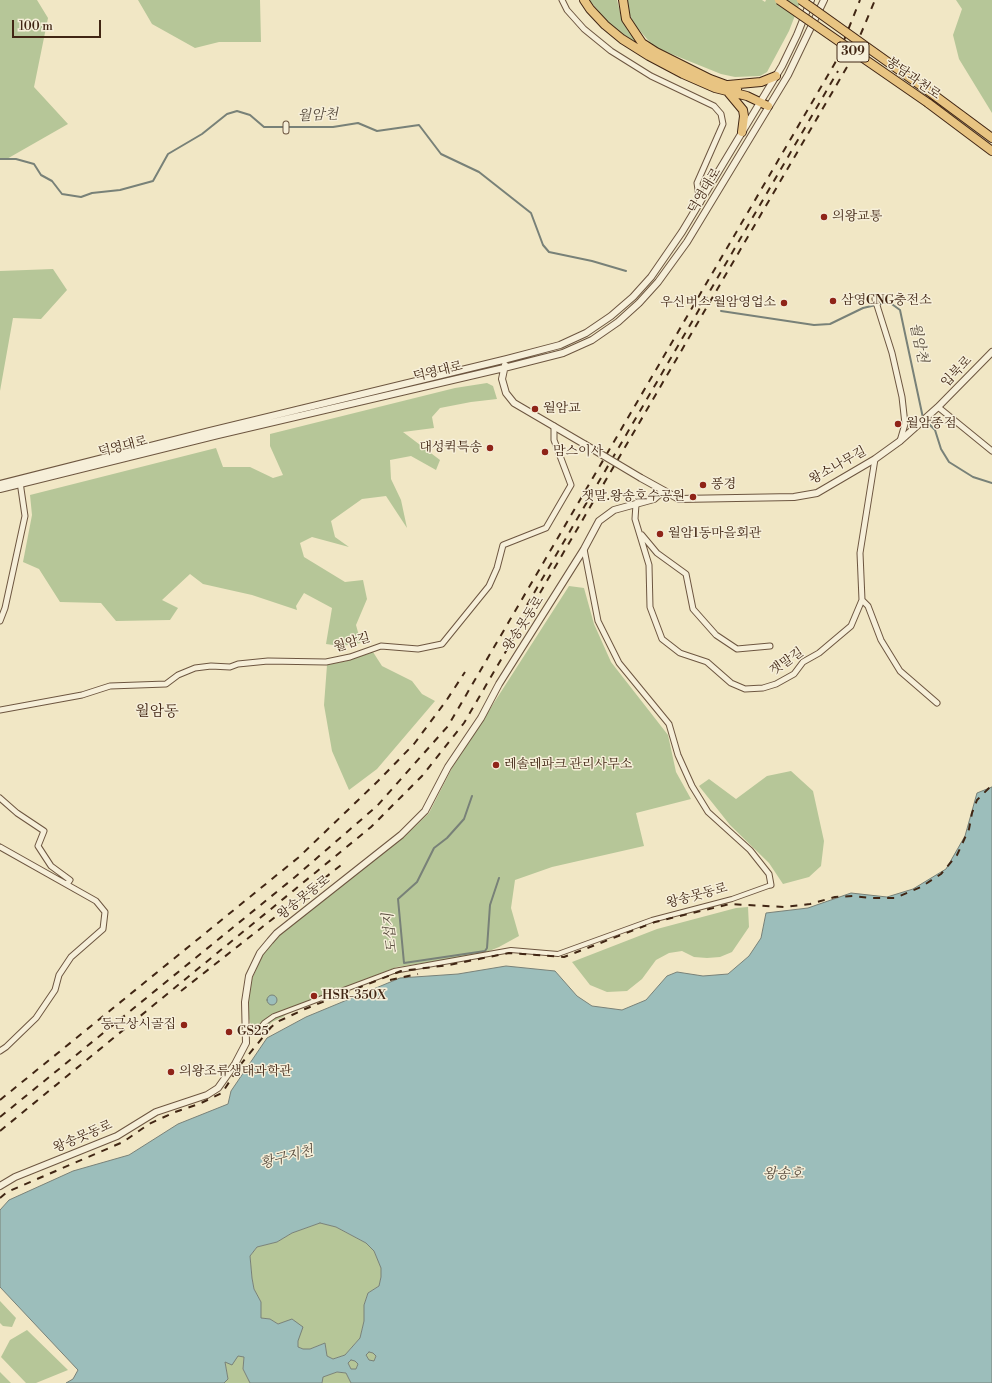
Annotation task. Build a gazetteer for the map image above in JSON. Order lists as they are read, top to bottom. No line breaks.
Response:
{"streets":{"highway":["309","봉담과천로"],"street":["덕영대로","입북로","왕소나무길","왕송못동로","월암길","잿말길"]},"crossings":[["입북로","왕소나무길"],["왕소나무길","왕송못동로"],["왕소나무길","잿말길"],["왕송못동로","잿말길"]],"districts":["월암동"],"water":["월암천","도섭지","황구지천","왕송호"],"places":["의왕교통","삼영CNG충전소","우신버스 월암영업소","월암교","월암종점","대성퀵특송","맘스이사","풍경","잿말.왕송호수공원","월암1동마을회관","레솔레파크 관리사무소","HSR-350X","둥근상시골집","GS25","의왕조류생태과학관"],"scale_bar":"100 m"}
